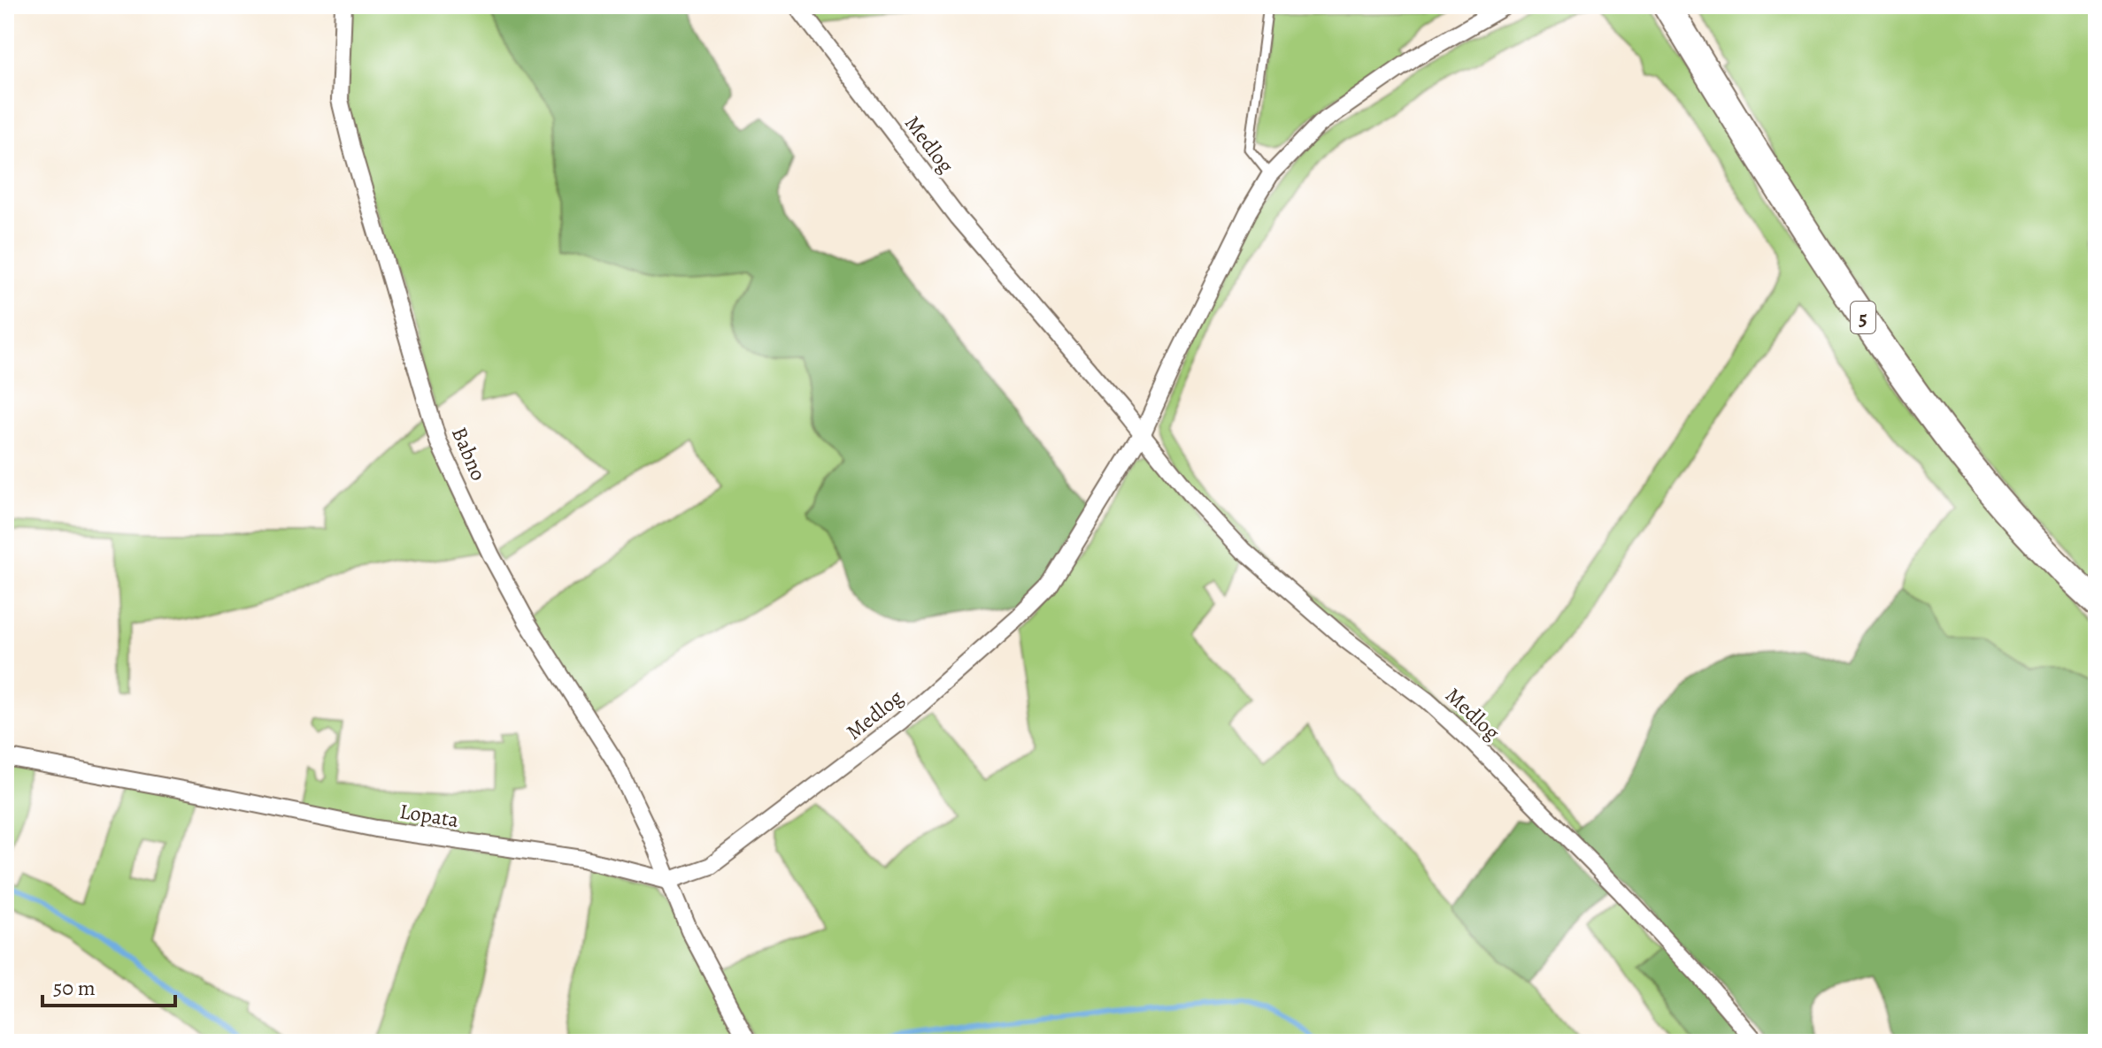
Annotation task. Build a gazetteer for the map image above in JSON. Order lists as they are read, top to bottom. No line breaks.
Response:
{"streets":{"main road":["5"],"street":["Medlog","Babno","Lopata"]},"crossings":[["Medlog","Babno"],["Medlog","Lopata"],["Babno","Lopata"]],"scale_bar":"50 m"}
